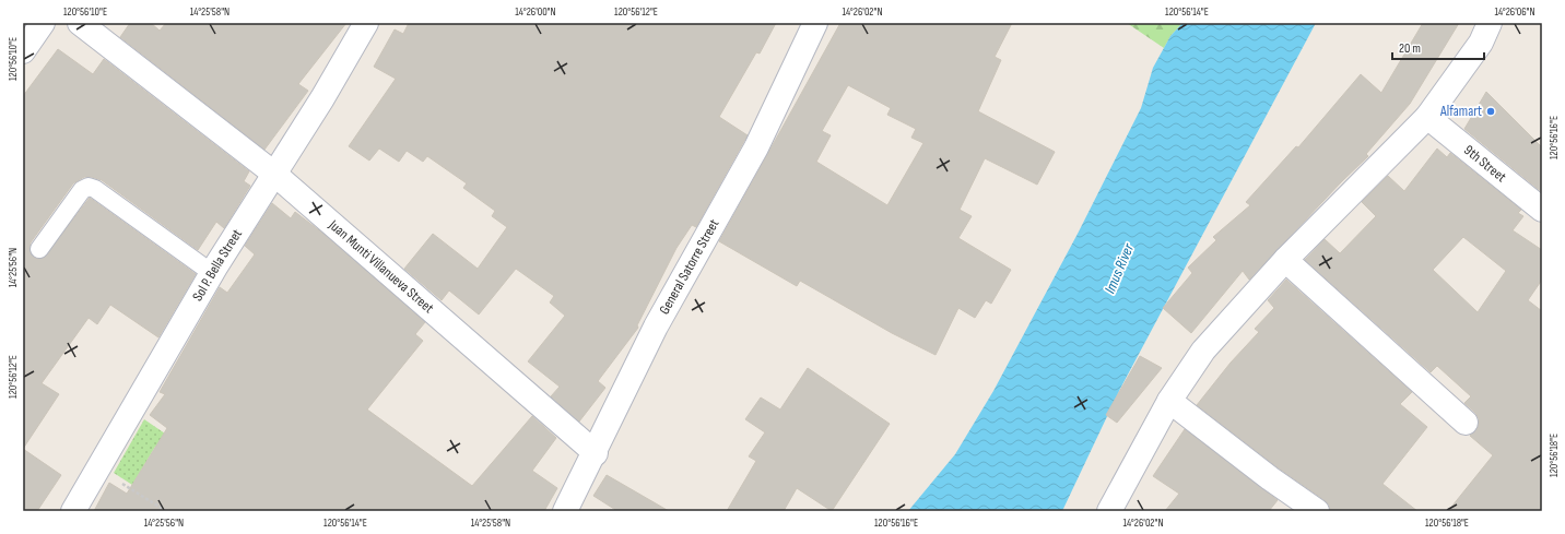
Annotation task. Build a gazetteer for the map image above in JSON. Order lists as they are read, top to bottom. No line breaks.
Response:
{"streets":{"street":["9th Street","Sol P. Bella Street","General Satorre Street","Juan Munti Villanueva Street"]},"crossings":[["Sol P. Bella Street","Juan Munti Villanueva Street"],["General Satorre Street","Juan Munti Villanueva Street"]],"water":["Imus River"],"places":["Alfamart"],"scale_bar":"20 m","coordinates":["120°56'10\"E","14°25'58\"N","14°26'00\"N","120°56'12\"E","14°26'02\"N","120°56'14\"E","14°26'06\"N","120°56'16\"E","14°25'56\"N","120°56'18\"E"]}
